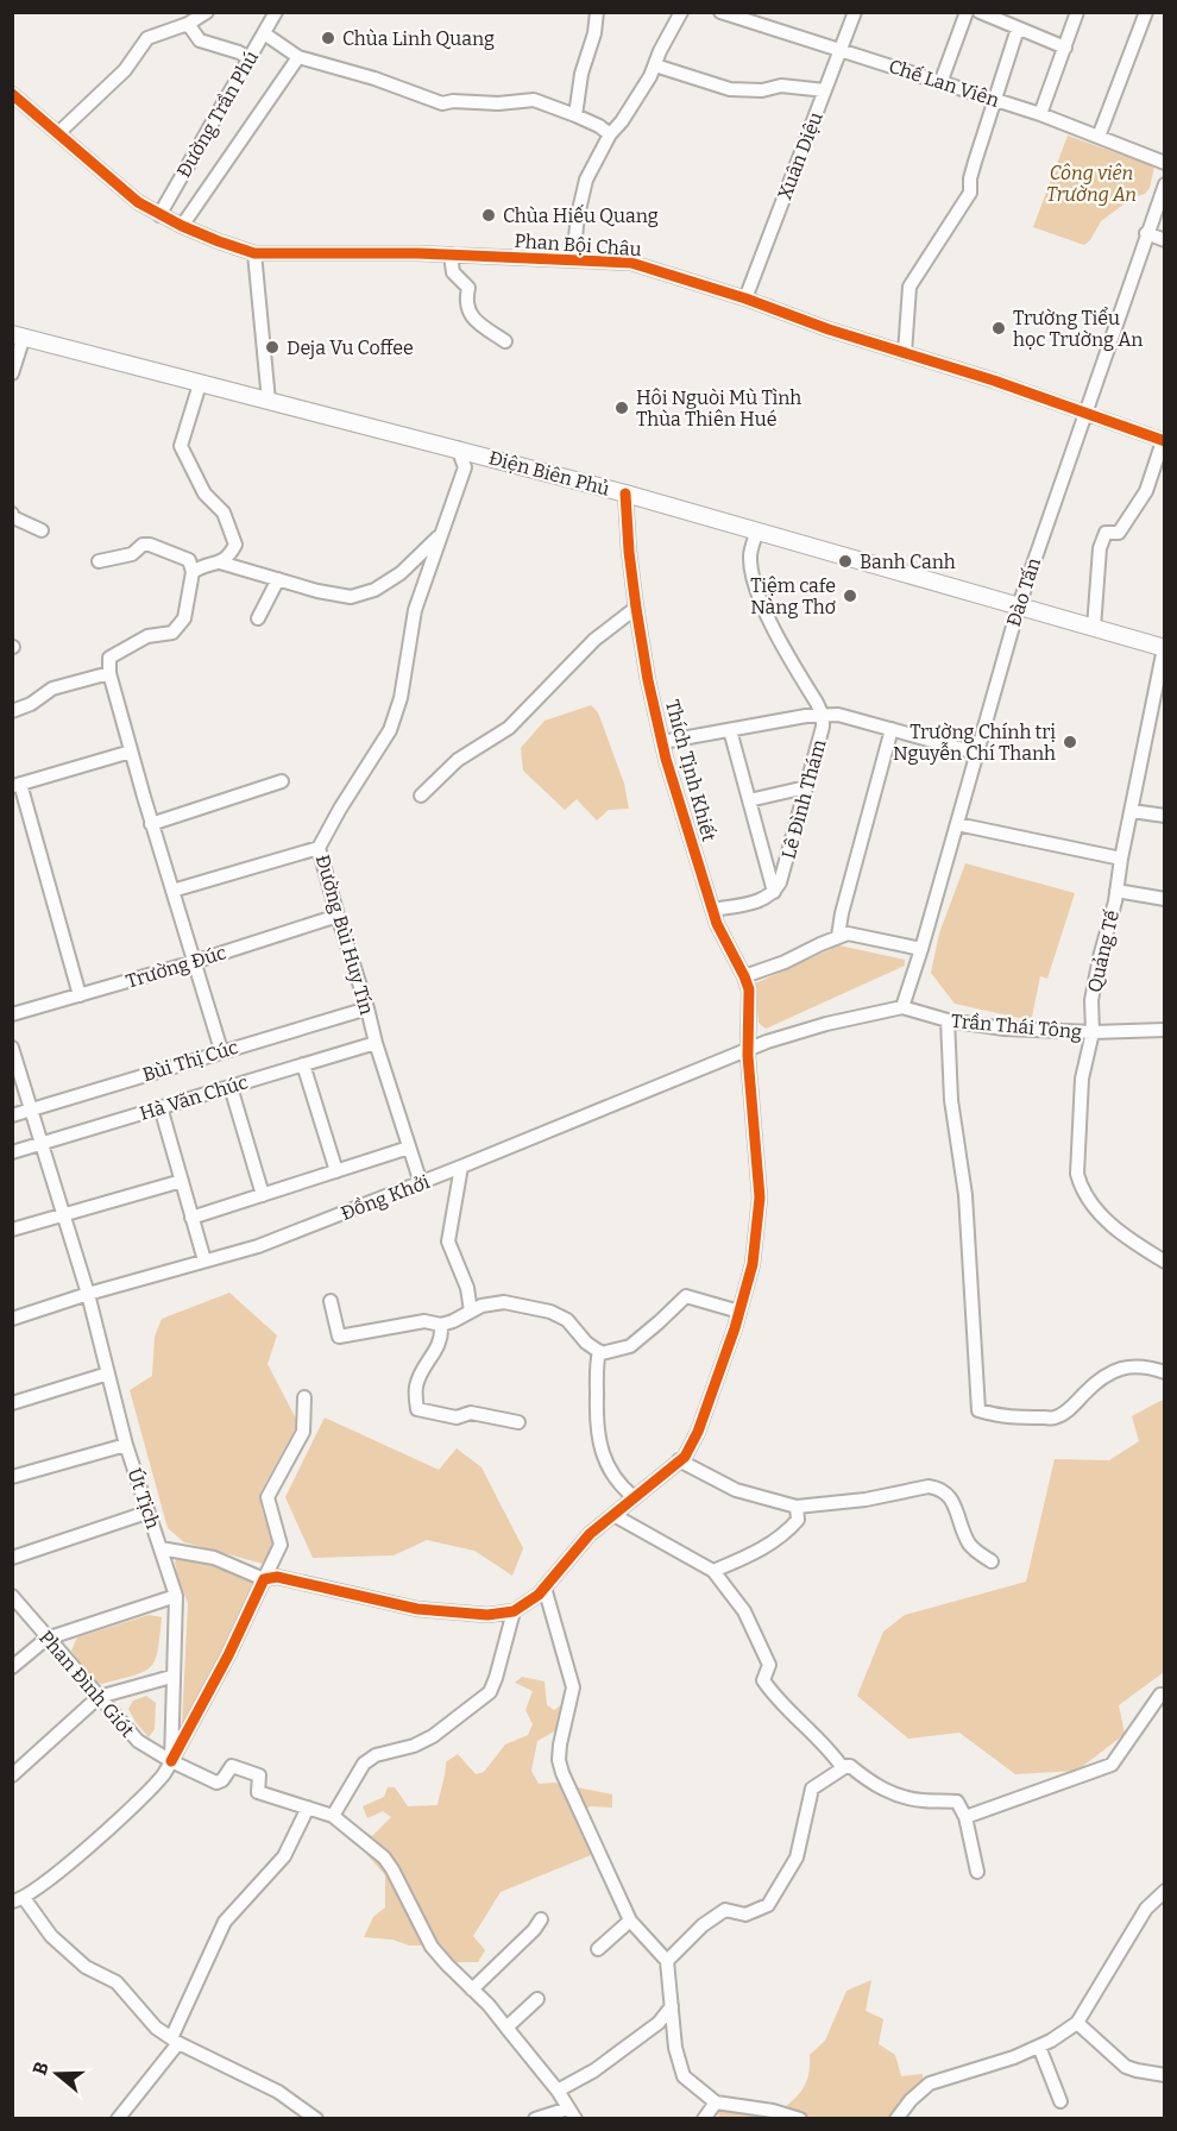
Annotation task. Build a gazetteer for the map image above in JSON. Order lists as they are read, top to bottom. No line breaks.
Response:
{"streets":{"main road":["Điện Biên Phủ"],"street":["Chế Lan Viên","Đường Trần Phú","Xuân Diệu","Phan Bội Châu","Đào Tấn","Thích Tịnh Khiết","Lê Đình Thám","Đường Bùi Huy Tín","Quảng Tế","Trường Đúc","Trần Thái Tông","Bùi Thị Cúc","Hà Văn Chúc","Đồng Khởi","Út Tịch","Phan Đình Giót"]},"crossings":[["Chế Lan Viên","Xuân Diệu"],["Đường Trần Phú","Phan Bội Châu"],["Xuân Diệu","Phan Bội Châu"],["Phan Bội Châu","Đào Tấn"],["Điện Biên Phủ","Đào Tấn"],["Điện Biên Phủ","Thích Tịnh Khiết"],["Điện Biên Phủ","Lê Đình Thám"],["Điện Biên Phủ","Đường Bùi Huy Tín"],["Điện Biên Phủ","Quảng Tế"],["Đào Tấn","Trần Thái Tông"],["Thích Tịnh Khiết","Trần Thái Tông"],["Thích Tịnh Khiết","Đồng Khởi"],["Đường Bùi Huy Tín","Trường Đúc"],["Đường Bùi Huy Tín","Bùi Thị Cúc"],["Đường Bùi Huy Tín","Hà Văn Chúc"],["Đường Bùi Huy Tín","Đồng Khởi"],["Quảng Tế","Trần Thái Tông"],["Trần Thái Tông","Đồng Khởi"],["Bùi Thị Cúc","Út Tịch"],["Hà Văn Chúc","Út Tịch"],["Đồng Khởi","Út Tịch"],["Út Tịch","Phan Đình Giót"]],"parks":["Công viên Trường An"],"places":["Chùa Linh Quang","Chùa Hiếu Quang","Trường Tiểu học Trường An","Deja Vu Coffee","Hôi Nguòi Mù Tình Thùa Thiên Hué","Banh Canh","Tiệm cafe Nàng Thơ","Trường Chính trị Nguyễn Chí Thanh"],"north":"left"}
